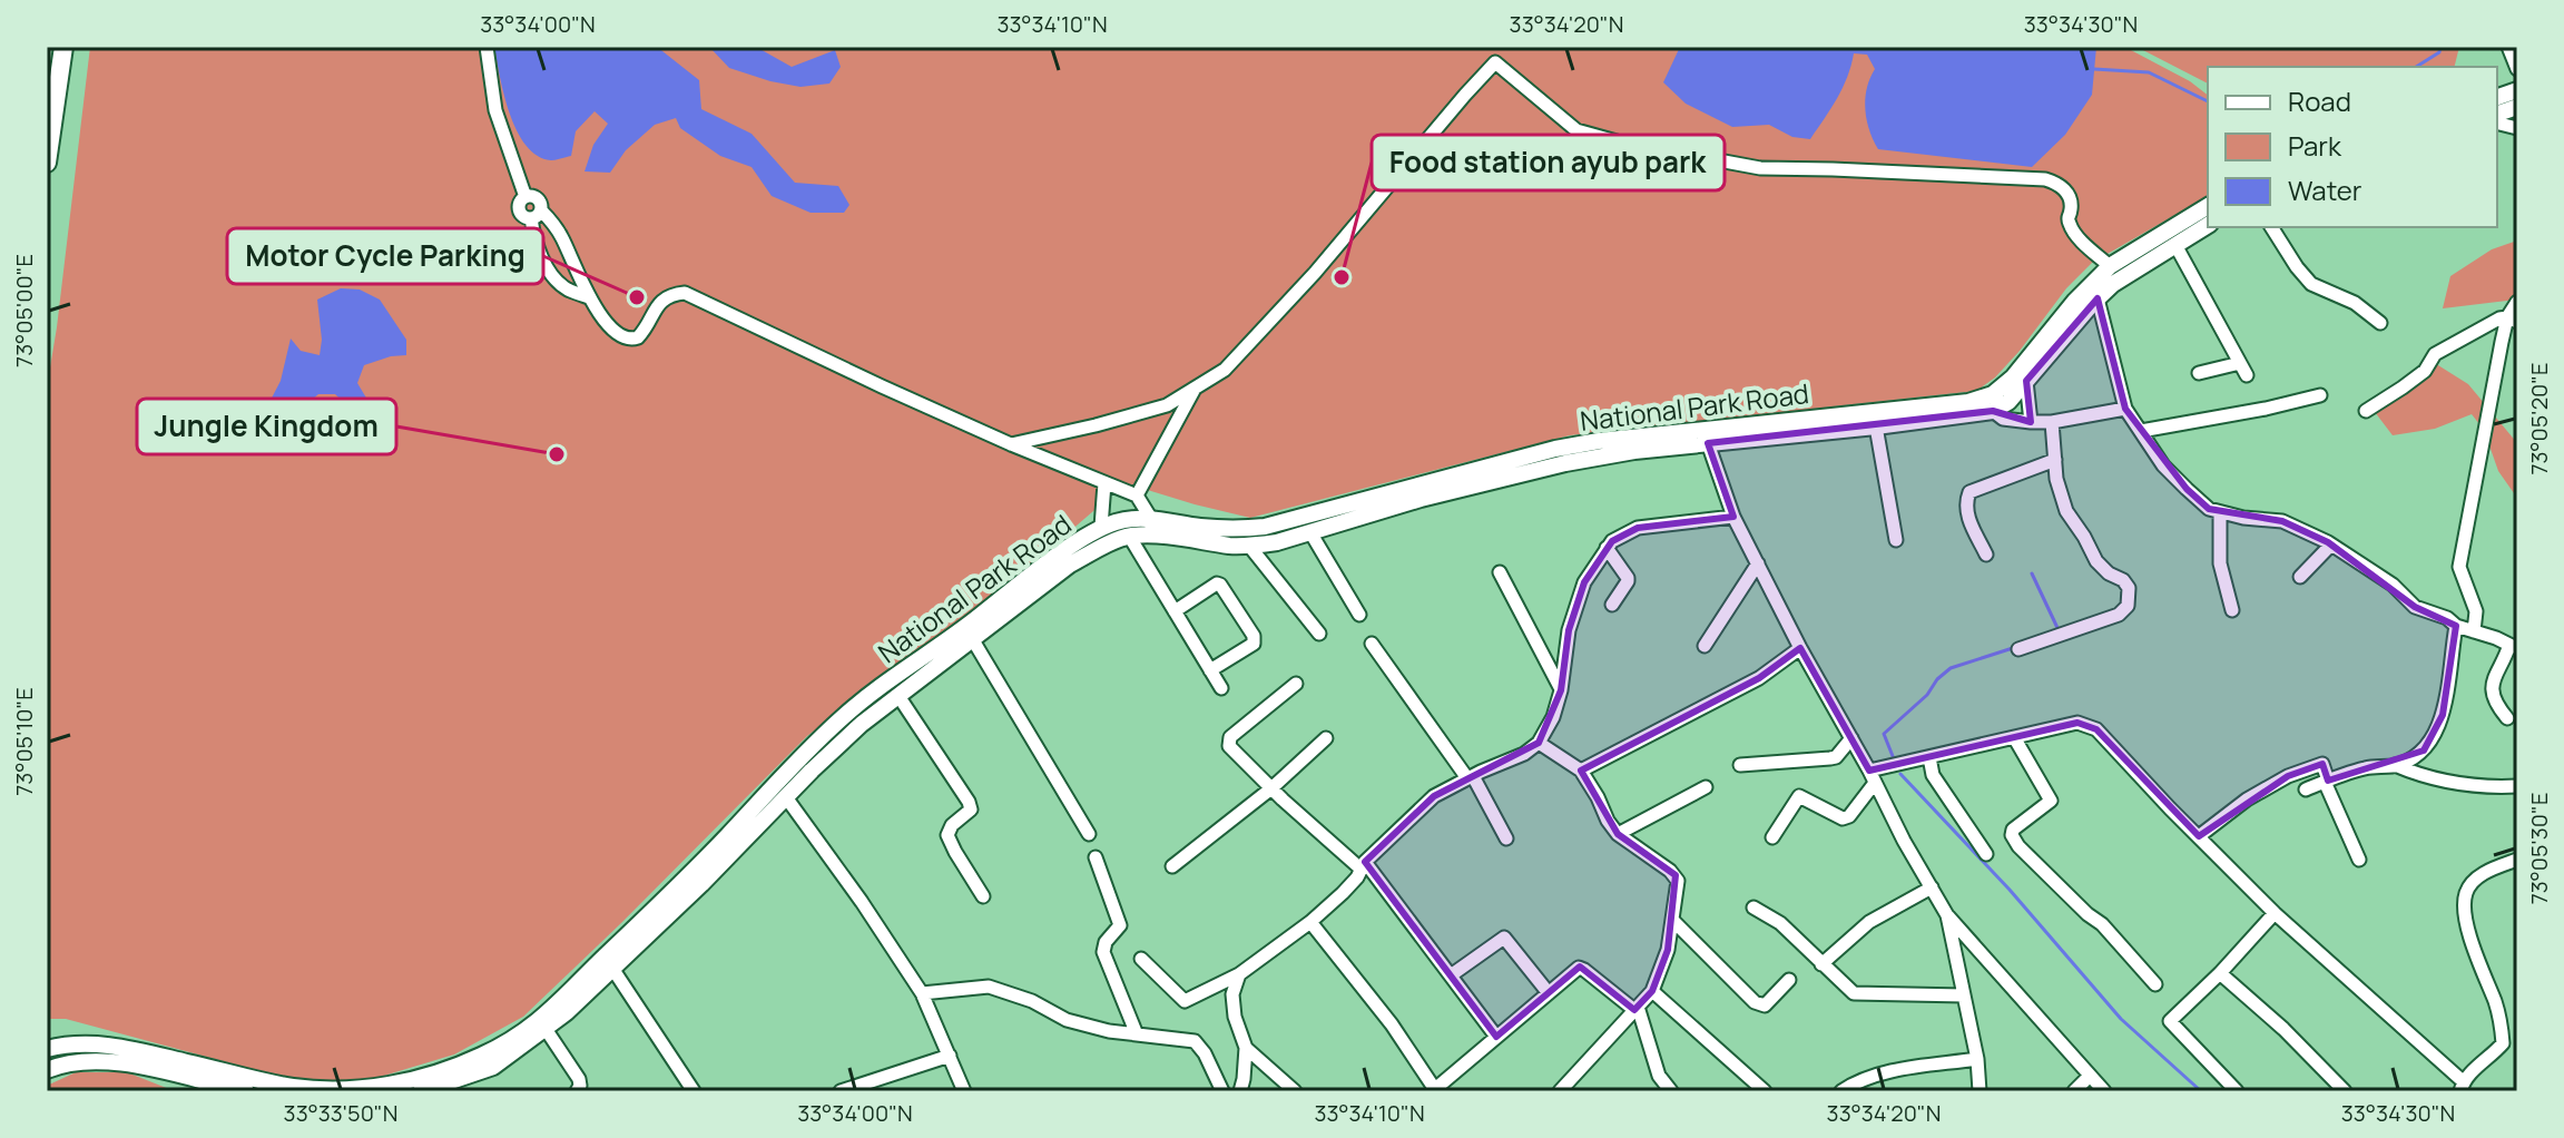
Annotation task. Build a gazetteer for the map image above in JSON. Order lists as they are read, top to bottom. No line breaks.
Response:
{"streets":{"main road":["National Park Road"]},"places":["Food station ayub park","Motor Cycle Parking","Jungle Kingdom"],"legend":["Road","Park","Water"],"coordinates":["33°34'00\"N","33°34'10\"N","33°34'20\"N","33°34'30\"N","73°05'00\"E","73°05'20\"E","73°05'10\"E","73°05'30\"E","33°33'50\"N"]}
